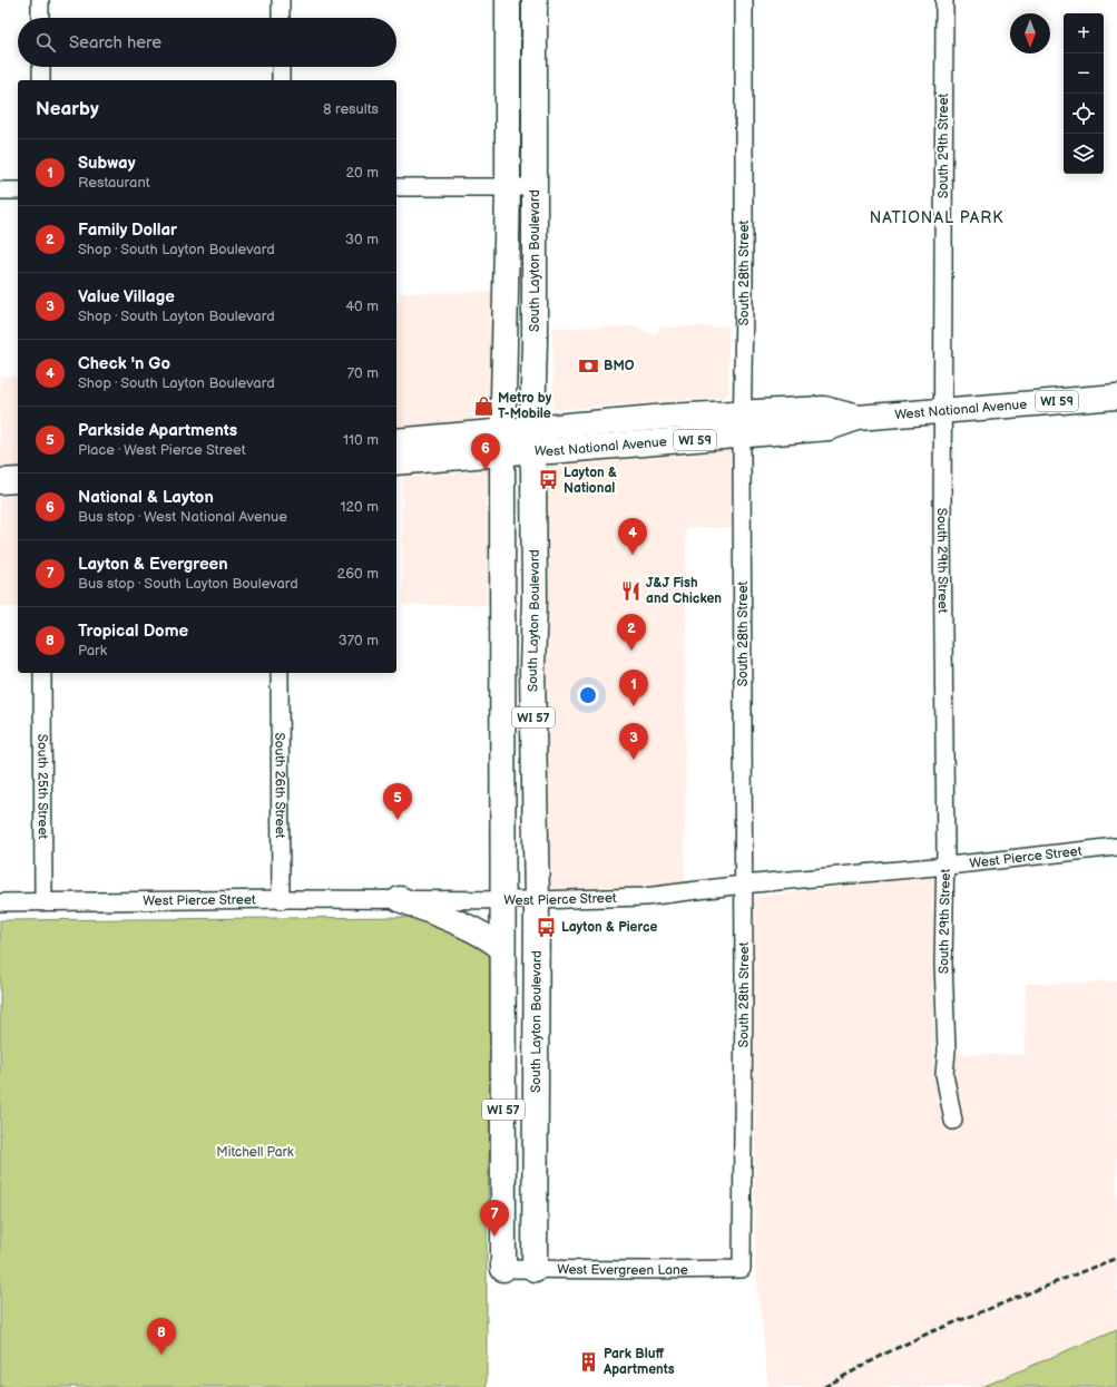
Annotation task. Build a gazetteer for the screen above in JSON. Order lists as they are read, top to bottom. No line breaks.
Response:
{"streets":{"main road":["South Layton Boulevard","WI 59","West National Avenue","WI 57"],"street":["South 29th Street","South 28th Street","South 26th Street","South 25th Street","West Pierce Street","West Evergreen Lane"]},"crossings":[["South 29th Street","West National Avenue"],["South 29th Street","West Pierce Street"],["South Layton Boulevard","West National Avenue"],["South Layton Boulevard","West Pierce Street"],["South Layton Boulevard","West Evergreen Lane"],["South 28th Street","West National Avenue"],["South 28th Street","West Pierce Street"],["South 28th Street","West Evergreen Lane"],["South 26th Street","West Pierce Street"],["South 25th Street","West Pierce Street"]],"districts":["NATIONAL PARK"],"parks":["Mitchell Park"],"places":{"bank":["BMO"],"shop":["Metro by T-Mobile"],"bus stop":["Layton & National","Layton & Pierce"],"restaurant":["J&J Fish and Chicken"],"building":["Park Bluff Apartments"]},"north":"bottom","page":{"map_buttons":["+","−"],"search":"Search here","heading":["Nearby","8 results"],"list":[{"mark":"1","name":"Subway","note":"Restaurant","value":"20 m"},{"mark":"2","name":"Family Dollar","note":"Shop · South Layton Boulevard","value":"30 m"},{"mark":"3","name":"Value Village","note":"Shop · South Layton Boulevard","value":"40 m"},{"mark":"4","name":"Check 'n Go","note":"Shop · South Layton Boulevard","value":"70 m"},{"mark":"5","name":"Parkside Apartments","note":"Place · West Pierce Street","value":"110 m"},{"mark":"6","name":"National & Layton","note":"Bus stop · West National Avenue","value":"120 m"},{"mark":"7","name":"Layton & Evergreen","note":"Bus stop · South Layton Boulevard","value":"260 m"},{"mark":"8","name":"Tropical Dome","note":"Park","value":"370 m"}],"pins":["6","4","2","1","3","5","7","8"]}}
